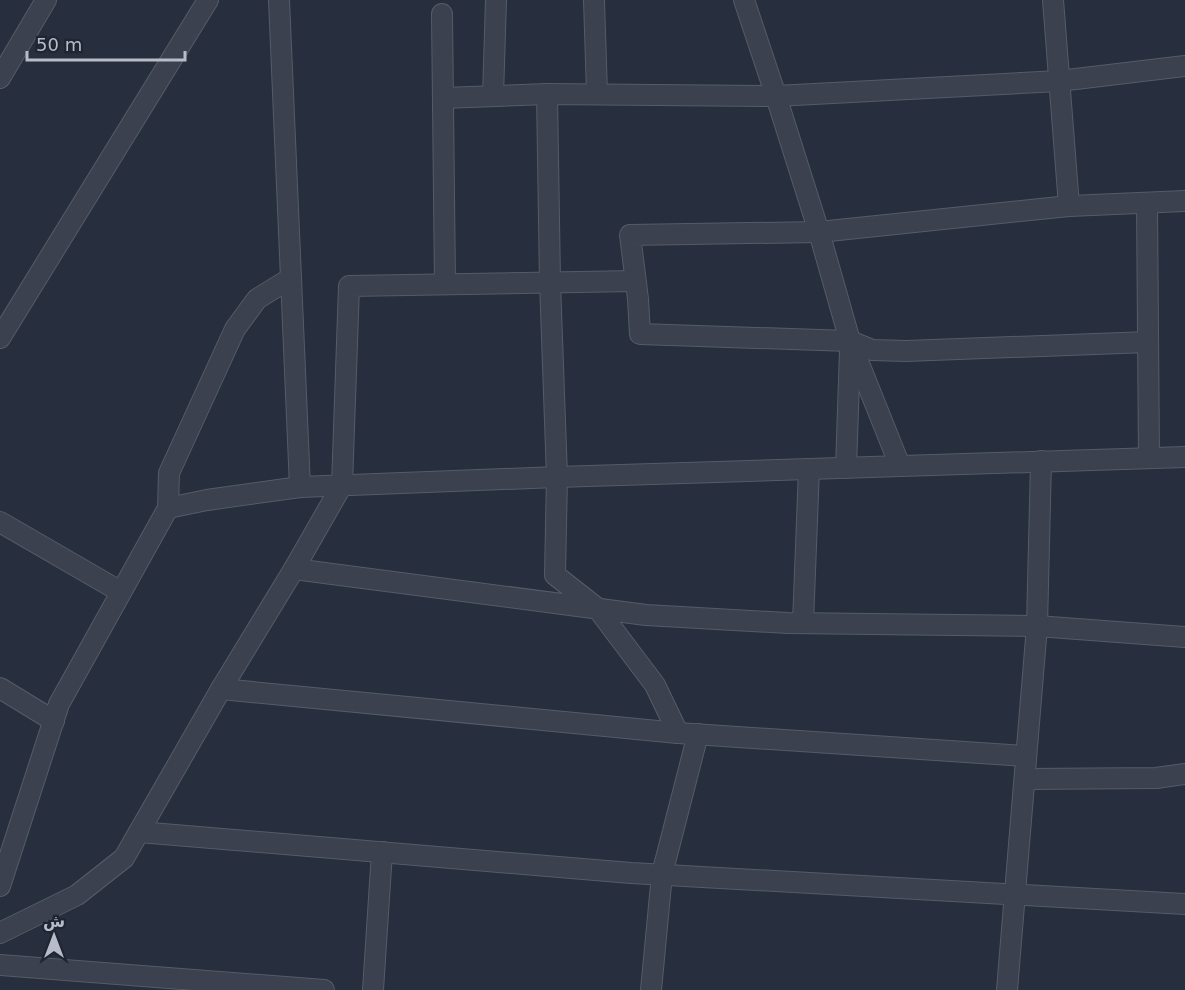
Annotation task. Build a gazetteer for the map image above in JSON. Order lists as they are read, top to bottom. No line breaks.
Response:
{"scale_bar":"50 m","north":"top"}
